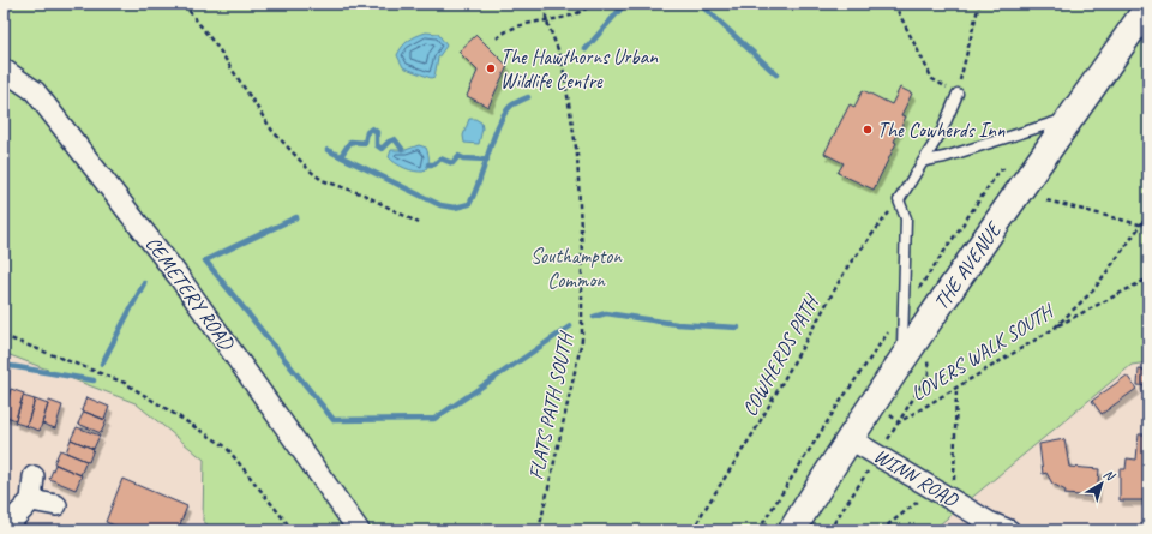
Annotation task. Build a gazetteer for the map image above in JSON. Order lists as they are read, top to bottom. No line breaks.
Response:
{"streets":{"main road":["THE AVENUE"],"street":["CEMETERY ROAD","WINN ROAD"],"path":["LOVERS WALK SOUTH","COWHERDS PATH","FLATS PATH SOUTH"]},"crossings":[["THE AVENUE","WINN ROAD"]],"parks":["Southampton Common"],"places":["The Hawthorns Urban Wildlife Centre","The Cowherds Inn"],"north":"top right"}
